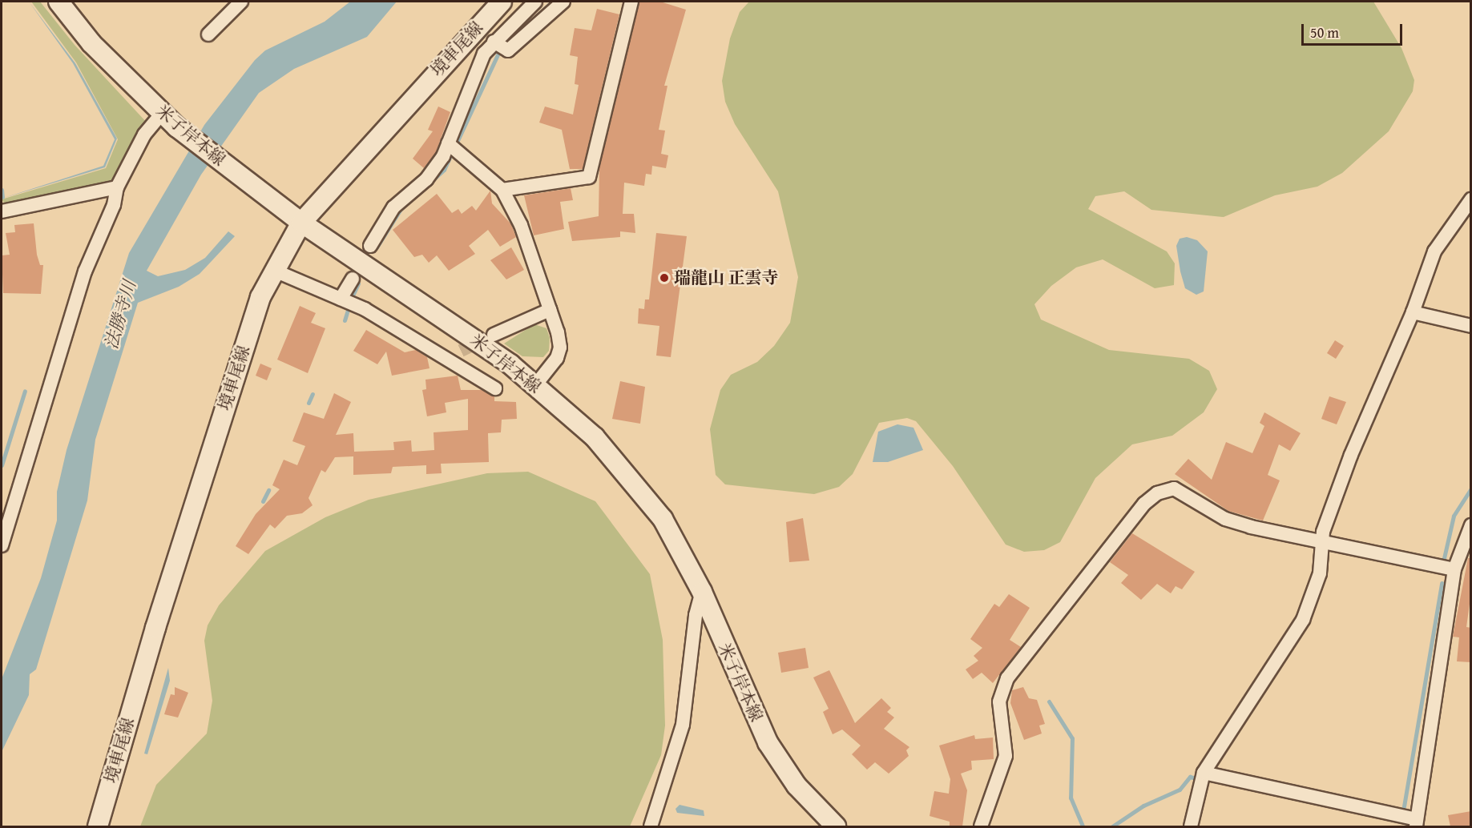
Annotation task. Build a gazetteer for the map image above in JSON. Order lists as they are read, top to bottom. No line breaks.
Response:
{"streets":{"main road":["境車尾線","米子岸本線"]},"crossings":[["境車尾線","米子岸本線"]],"water":["法勝寺川"],"places":["瑞龍山 正雲寺"],"scale_bar":"50 m"}
